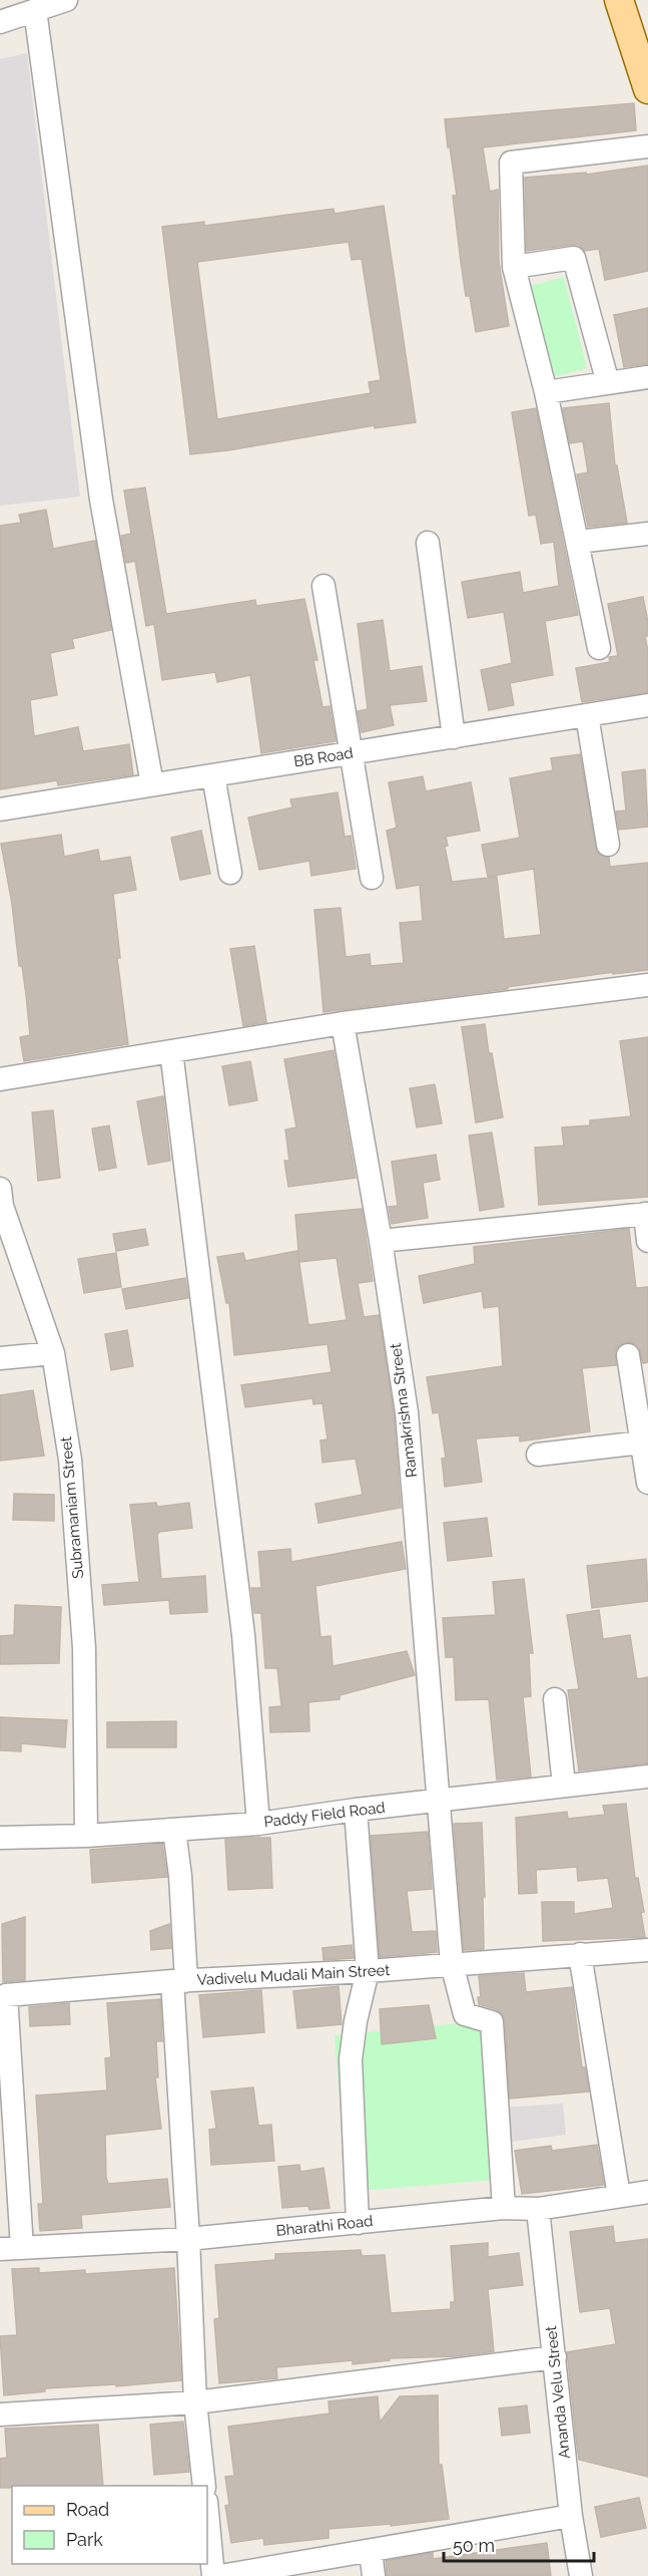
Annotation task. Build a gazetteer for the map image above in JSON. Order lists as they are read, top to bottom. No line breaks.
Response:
{"streets":{"street":["BB Road","Ramakrishna Street","Subramaniam Street","Paddy Field Road","Vadivelu Mudali Main Street","Bharathi Road","Ananda Velu Street"]},"crossings":[["Ramakrishna Street","Paddy Field Road"],["Ramakrishna Street","Vadivelu Mudali Main Street"],["Ramakrishna Street","Bharathi Road"],["Subramaniam Street","Paddy Field Road"],["Bharathi Road","Ananda Velu Street"]],"legend":["Road","Park"],"scale_bar":"50 m"}
